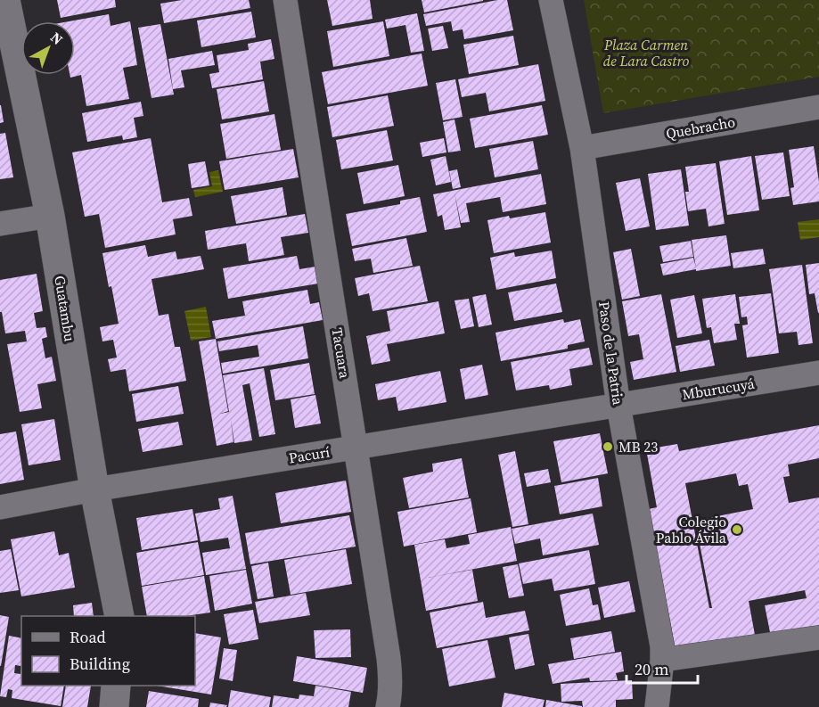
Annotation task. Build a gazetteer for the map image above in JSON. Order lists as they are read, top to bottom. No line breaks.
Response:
{"streets":{"street":["Quebracho","Guatambu","Tacuara","Paso de la Patria","Mburucuyá","Pacurí"]},"crossings":[["Quebracho","Paso de la Patria"],["Guatambu","Pacurí"],["Tacuara","Pacurí"],["Paso de la Patria","Mburucuyá"],["Paso de la Patria","Pacurí"],["Mburucuyá","Pacurí"]],"parks":["Plaza Carmen de Lara Castro"],"places":["MB 23","Colegio Pablo Ávila"],"legend":["Road","Building"],"scale_bar":"20 m","north":"top right"}
